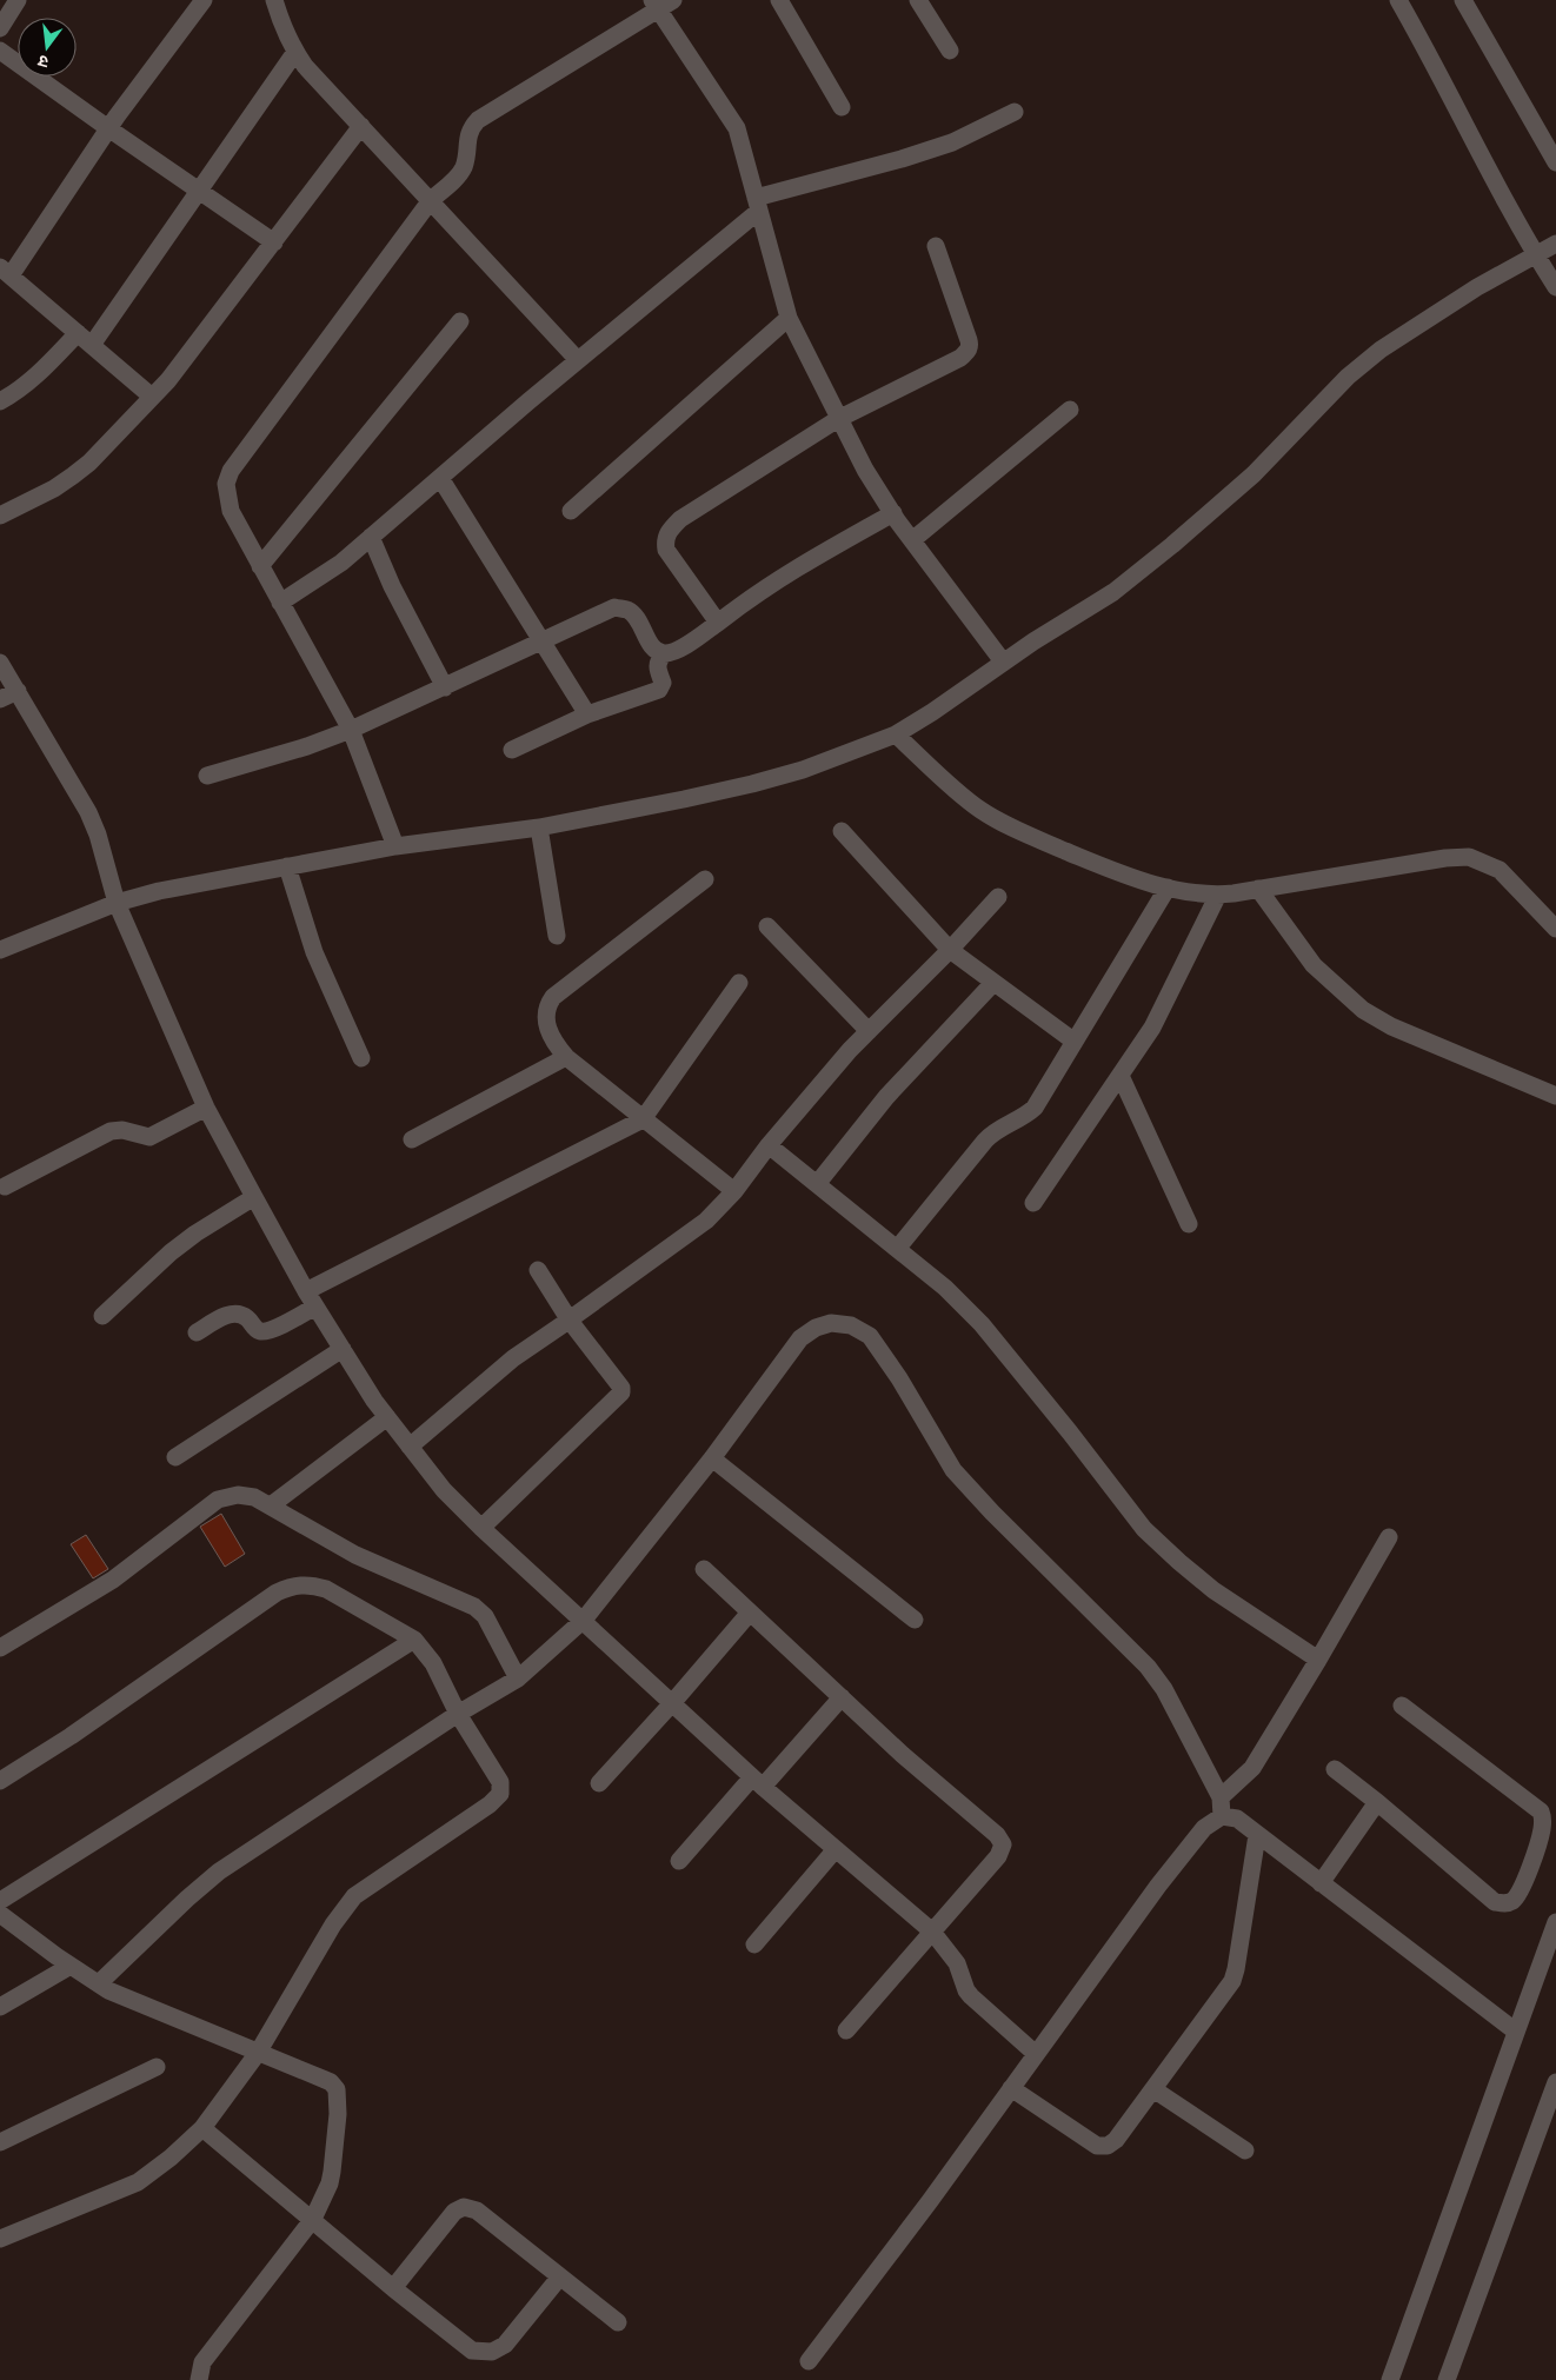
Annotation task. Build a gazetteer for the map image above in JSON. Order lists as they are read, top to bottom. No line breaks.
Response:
{"north":"bottom"}
